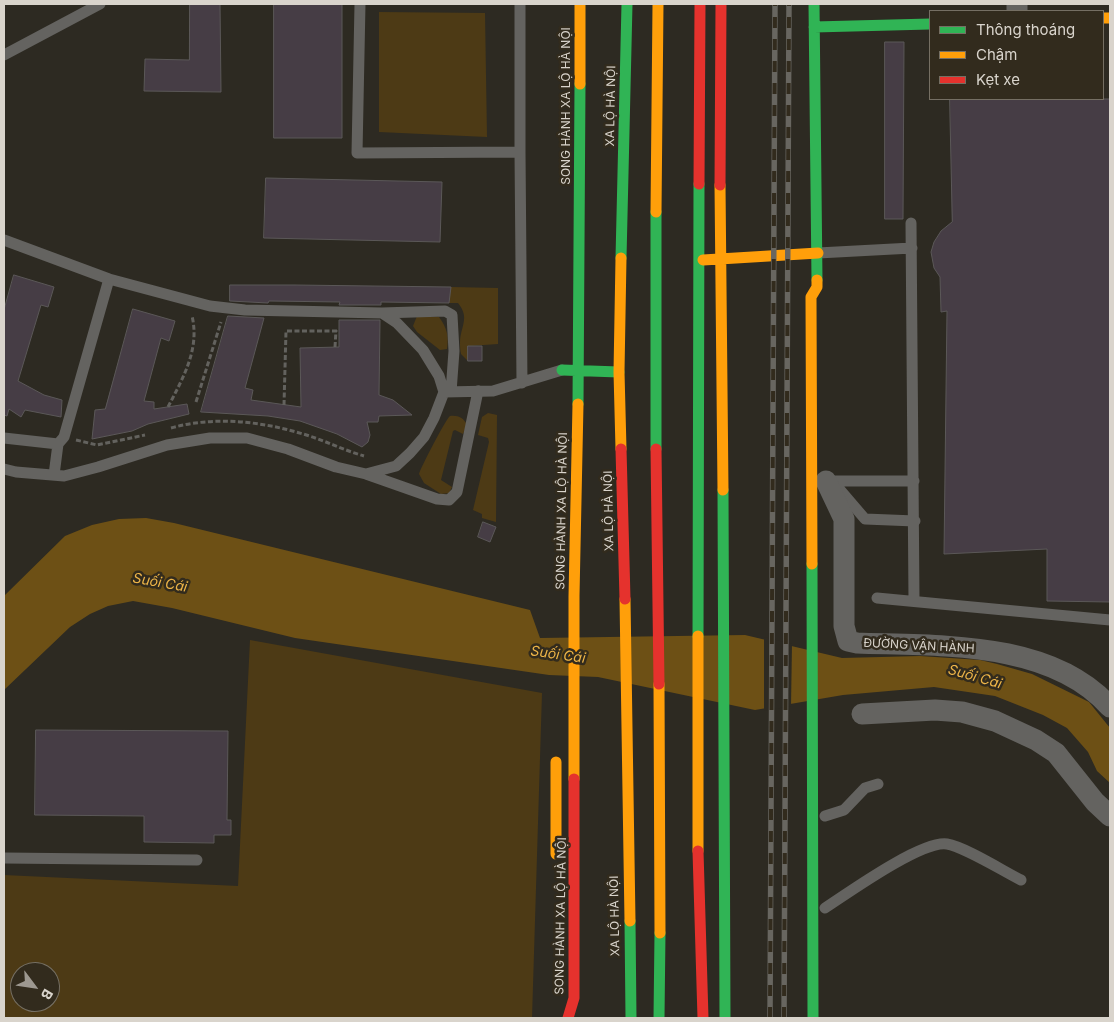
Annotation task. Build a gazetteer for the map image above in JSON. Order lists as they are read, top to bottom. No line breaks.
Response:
{"streets":{"main road":["SONG HÀNH XA LỘ HÀ NỘI","XA LỘ HÀ NỘI"],"street":["ĐƯỜNG VẬN HÀNH"]},"water":["Suối Cái"],"legend":["Thông thoáng","Chậm","Kẹt xe"],"north":"bottom right"}
